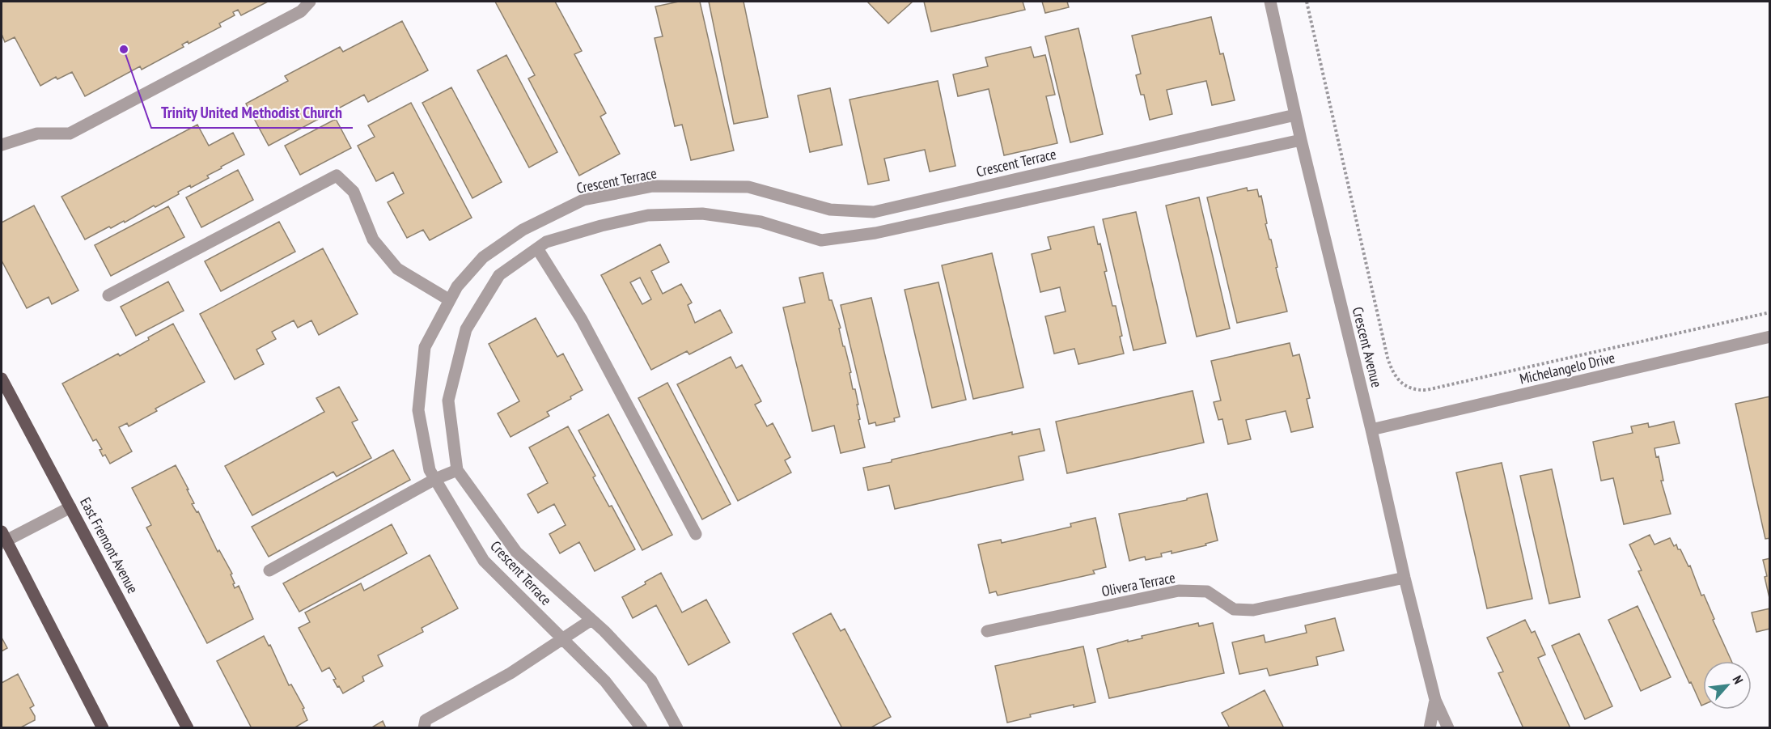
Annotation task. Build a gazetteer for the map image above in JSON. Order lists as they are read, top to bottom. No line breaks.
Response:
{"streets":{"main road":["East Fremont Avenue"],"street":["Crescent Terrace","Crescent Avenue","Michelangelo Drive","Olivera Terrace"]},"crossings":[["Crescent Terrace","Crescent Avenue"],["Crescent Avenue","Michelangelo Drive"],["Crescent Avenue","Olivera Terrace"]],"places":["Trinity United Methodist Church"],"north":"top right"}
